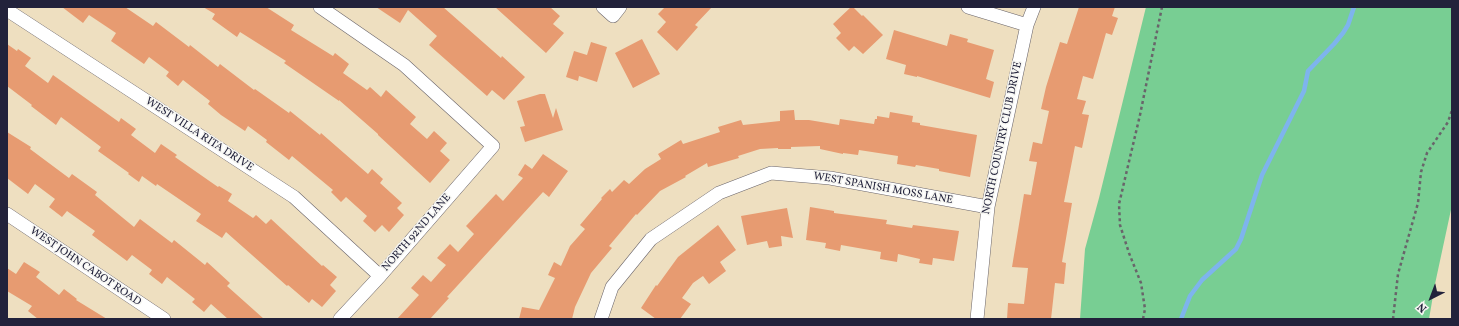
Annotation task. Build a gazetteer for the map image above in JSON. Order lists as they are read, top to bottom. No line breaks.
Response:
{"streets":{"street":["WEST VILLA RITA DRIVE","NORTH COUNTRY CLUB DRIVE","WEST SPANISH MOSS LANE","NORTH 92ND LANE","WEST JOHN CABOT ROAD"]},"crossings":[["WEST VILLA RITA DRIVE","NORTH 92ND LANE"],["NORTH COUNTRY CLUB DRIVE","WEST SPANISH MOSS LANE"]],"north":"bottom left"}
